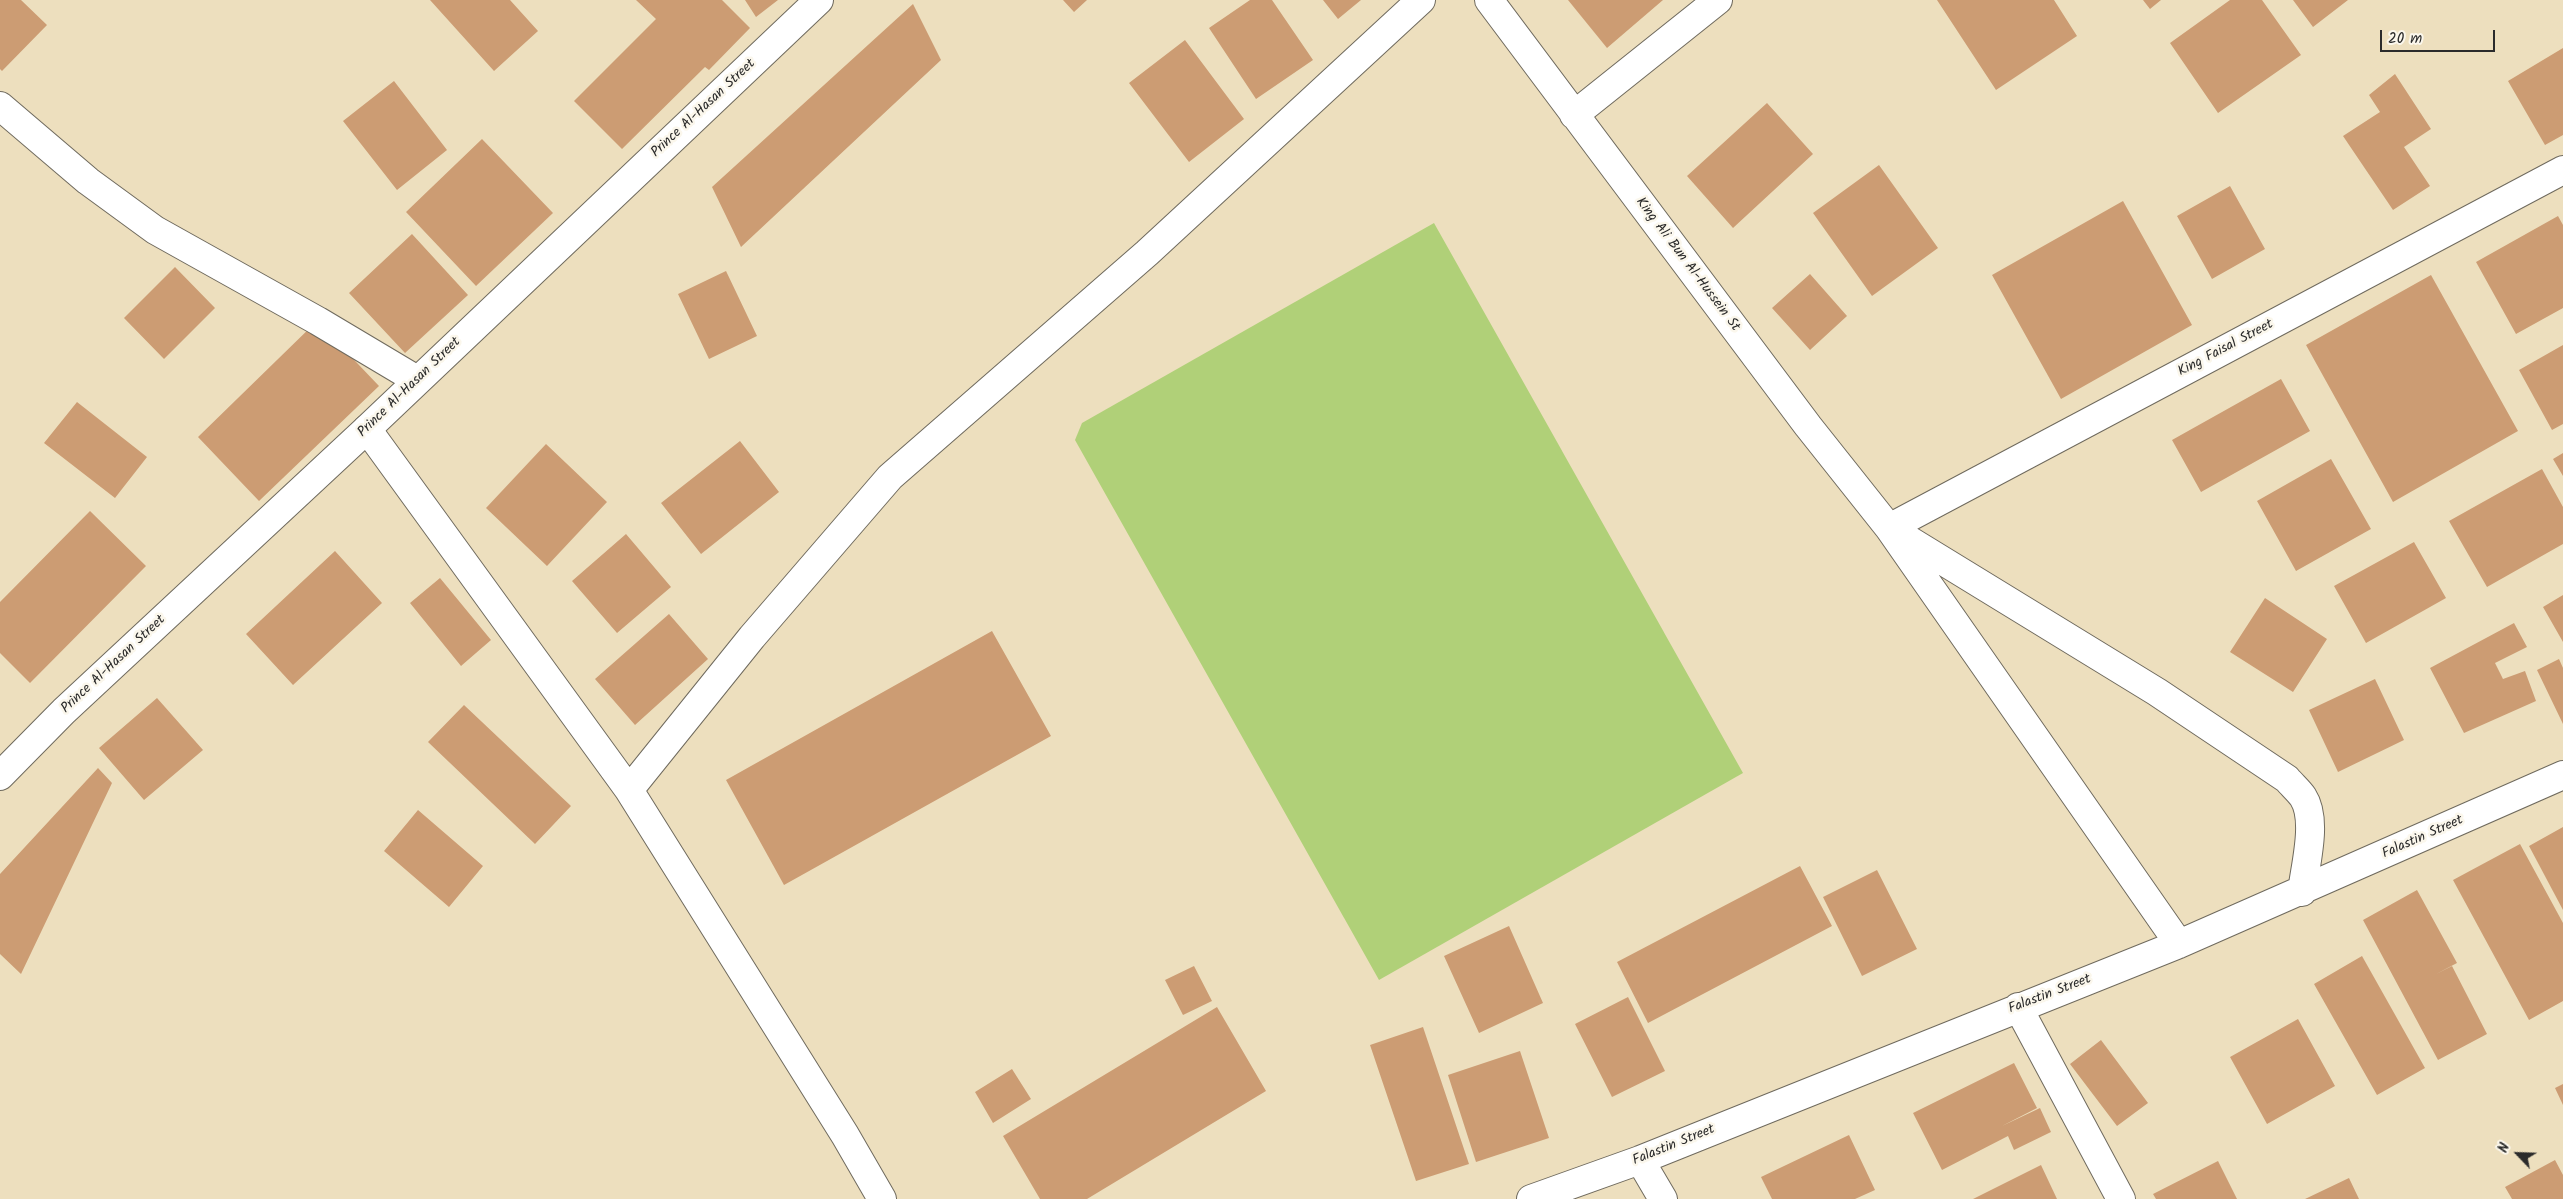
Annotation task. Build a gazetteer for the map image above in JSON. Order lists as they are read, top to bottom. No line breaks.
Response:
{"streets":{"street":["Prince Al-Hasan Street","King Ali Bun Al-Hussein St","King Faisal Street","Falastin Street"]},"crossings":[["King Ali Bun Al-Hussein St","King Faisal Street"],["King Ali Bun Al-Hussein St","Falastin Street"]],"scale_bar":"20 m","north":"top left"}
